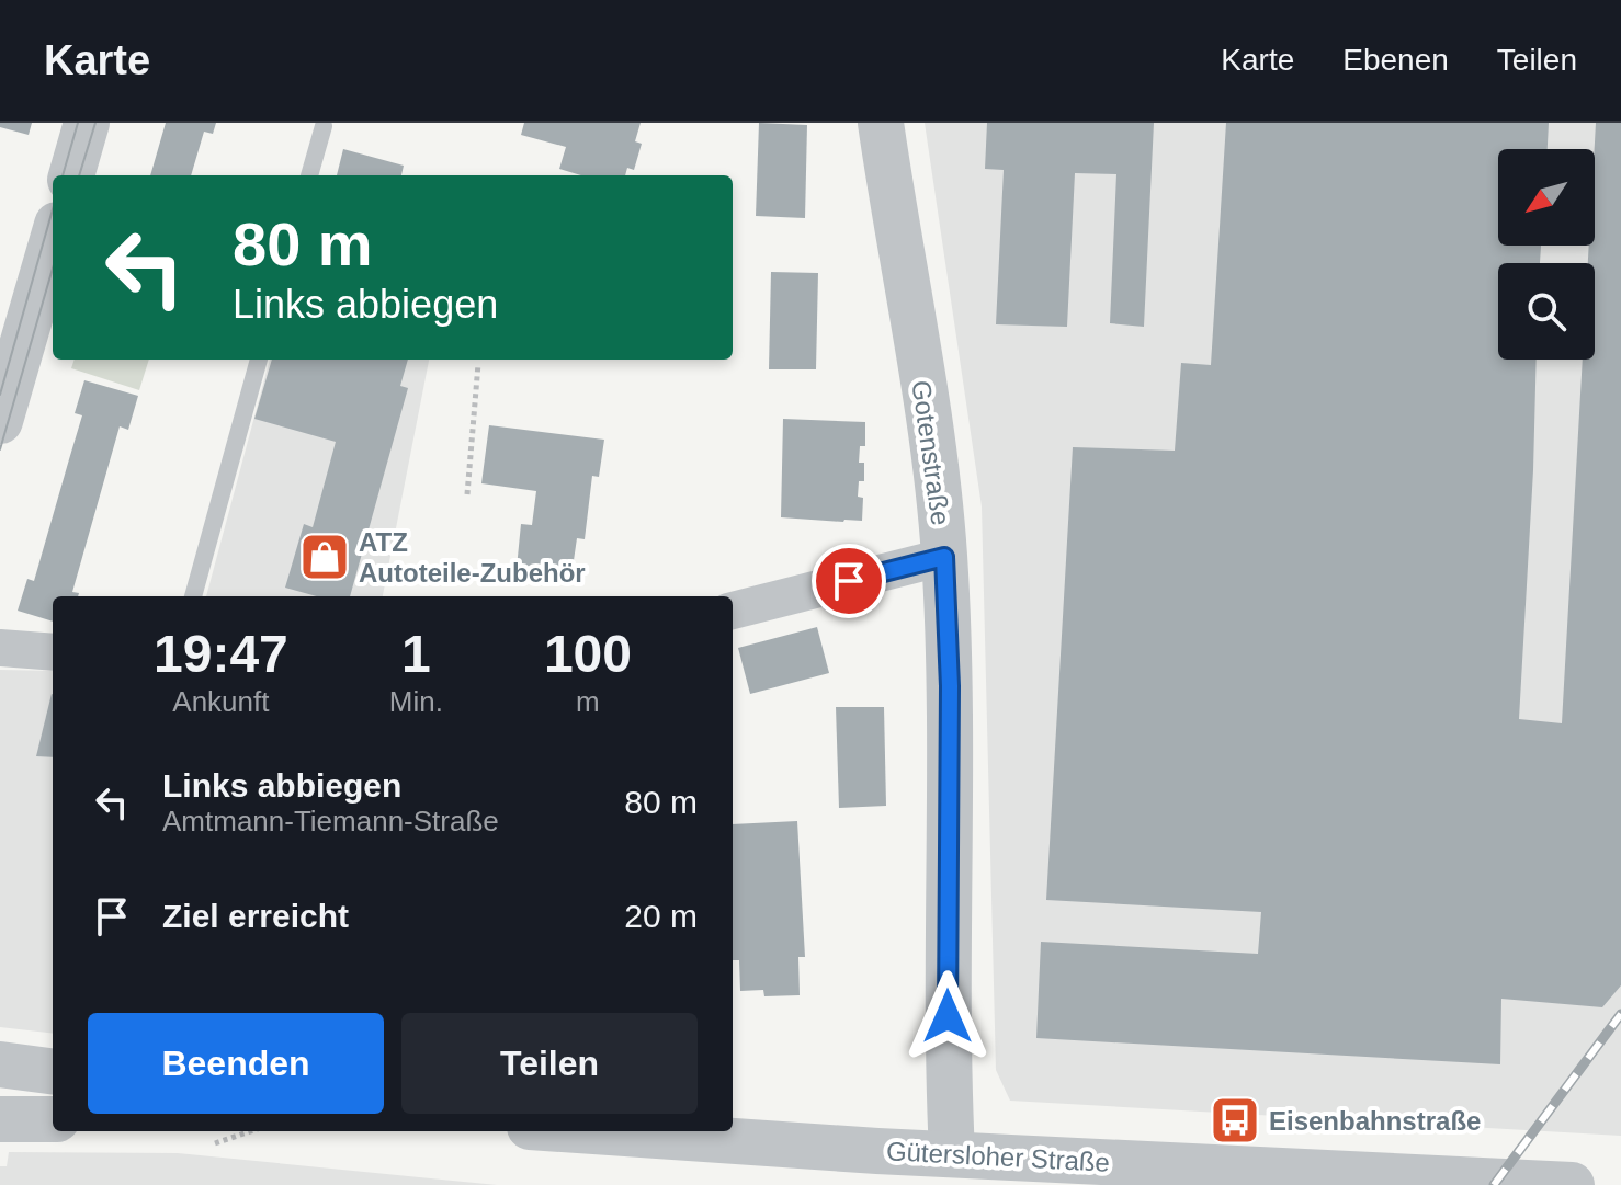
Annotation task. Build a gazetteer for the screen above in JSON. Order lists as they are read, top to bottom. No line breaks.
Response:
{"streets":{"street":["Gotenstraße","Gütersloher Straße"]},"crossings":[["Gotenstraße","Gütersloher Straße"]],"places":{"shop":["ATZ Autoteile-Zubehör"],"bus stop":["Eisenbahnstraße"]},"north":"bottom left","page":{"header":"Karte","nav":["Karte","Ebenen","Teilen"],"turn":["80 m","Links abbiegen"],"eta":["19:47","Ankunft","1","Min.","100","m"],"list":[{"name":"Links abbiegen","note":"Amtmann-Tiemann-Straße","value":"80 m"},{"name":"Ziel erreicht","value":"20 m"}],"buttons":["Beenden","Teilen"]}}
